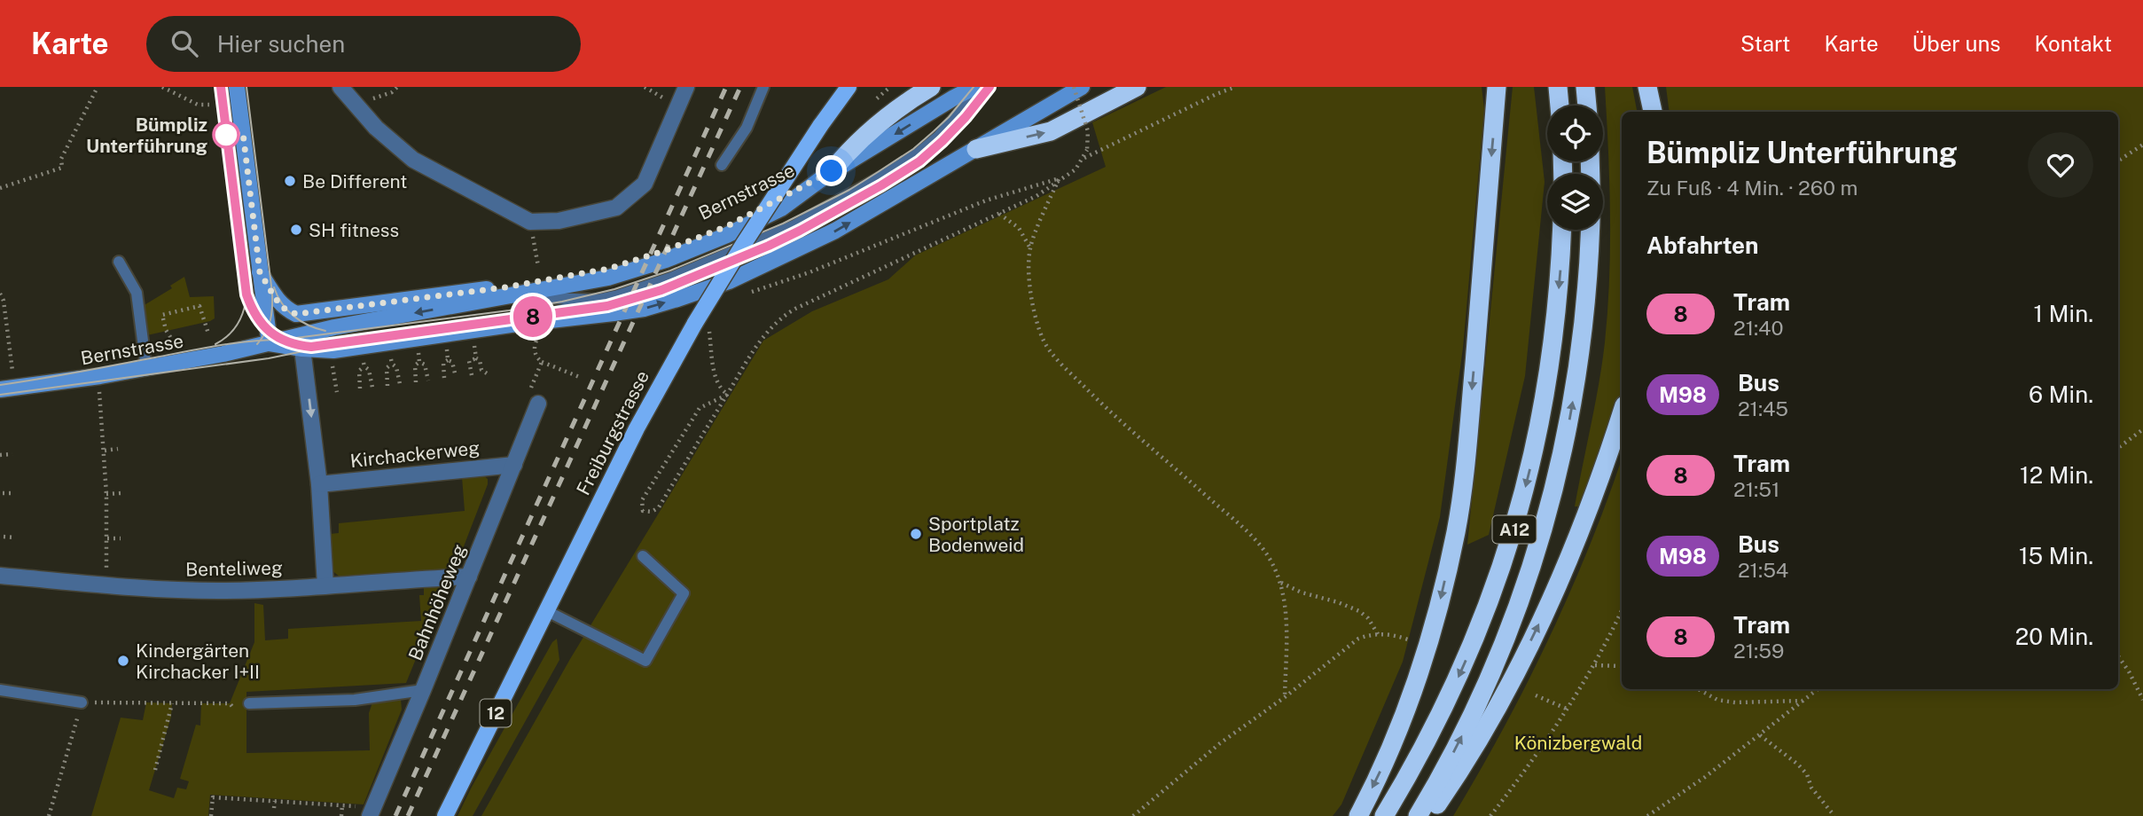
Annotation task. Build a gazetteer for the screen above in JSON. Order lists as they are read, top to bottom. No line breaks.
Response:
{"streets":{"highway":["A12"],"main road":["Bernstrasse","Freiburgstrasse","12"],"street":["Kirchackerweg","Benteliweg","Bahnhöheweg"]},"crossings":[["Kirchackerweg","Bahnhöheweg"],["Benteliweg","Bahnhöheweg"]],"parks":["Könizbergwald"],"places":["Bümpliz Unterführung","Be Different","SH fitness","Sportplatz Bodenweid","Kindergärten Kirchacker I+II"],"lines":["tram line 8"],"page":{"header":"Karte","search":"Hier suchen","nav":["Start","Karte","Über uns","Kontakt"],"on_map":"8","heading":[["Bümpliz Unterführung","Zu Fuß · 4 Min. · 260 m"],"Abfahrten"],"list":[{"mark":"8","name":"Tram","note":"21:40","value":"1 Min."},{"mark":"M98","name":"Bus","note":"21:45","value":"6 Min."},{"mark":"8","name":"Tram","note":"21:51","value":"12 Min."},{"mark":"M98","name":"Bus","note":"21:54","value":"15 Min."},{"mark":"8","name":"Tram","note":"21:59","value":"20 Min."}]}}
